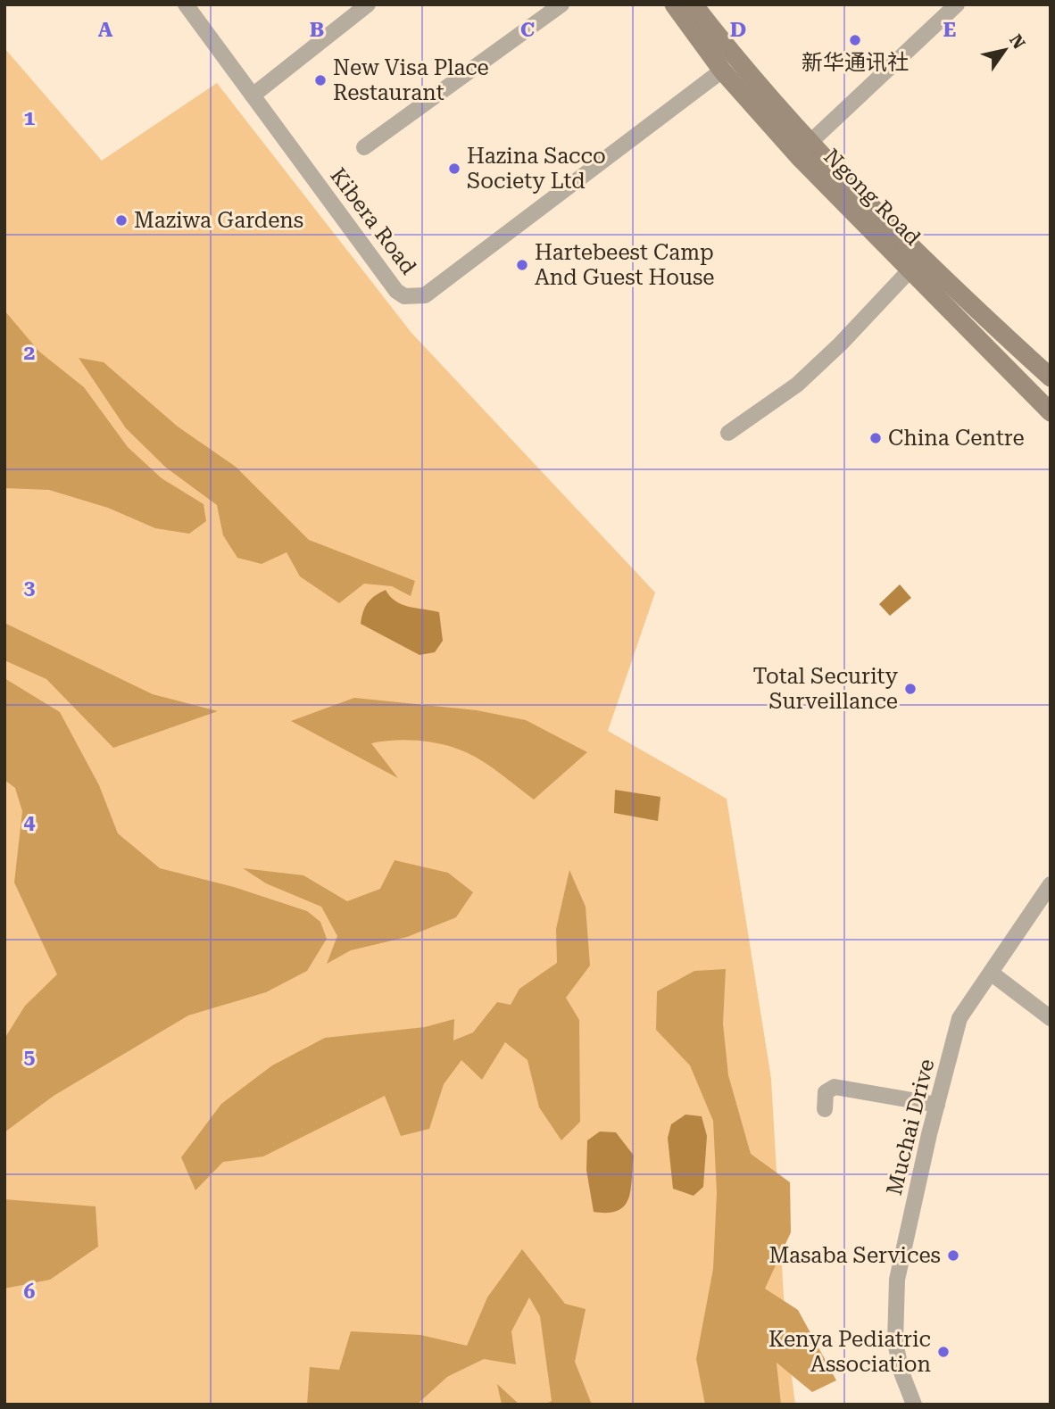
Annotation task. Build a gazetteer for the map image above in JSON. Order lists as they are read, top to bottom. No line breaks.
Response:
{"streets":{"main road":["Ngong Road"],"street":["Kibera Road","Muchai Drive"]},"crossings":[["Ngong Road","Kibera Road"]],"places":["新华通讯社","New Visa Place Restaurant","Hazina Sacco Society Ltd","Maziwa Gardens","Hartebeest Camp And Guest House","China Centre","Total Security Surveillance","Masaba Services","Kenya Pediatric Association"],"north":"top right","grid":{"columns":["A","B","C","D","E"],"rows":["1","2","3","4","5","6"]}}
